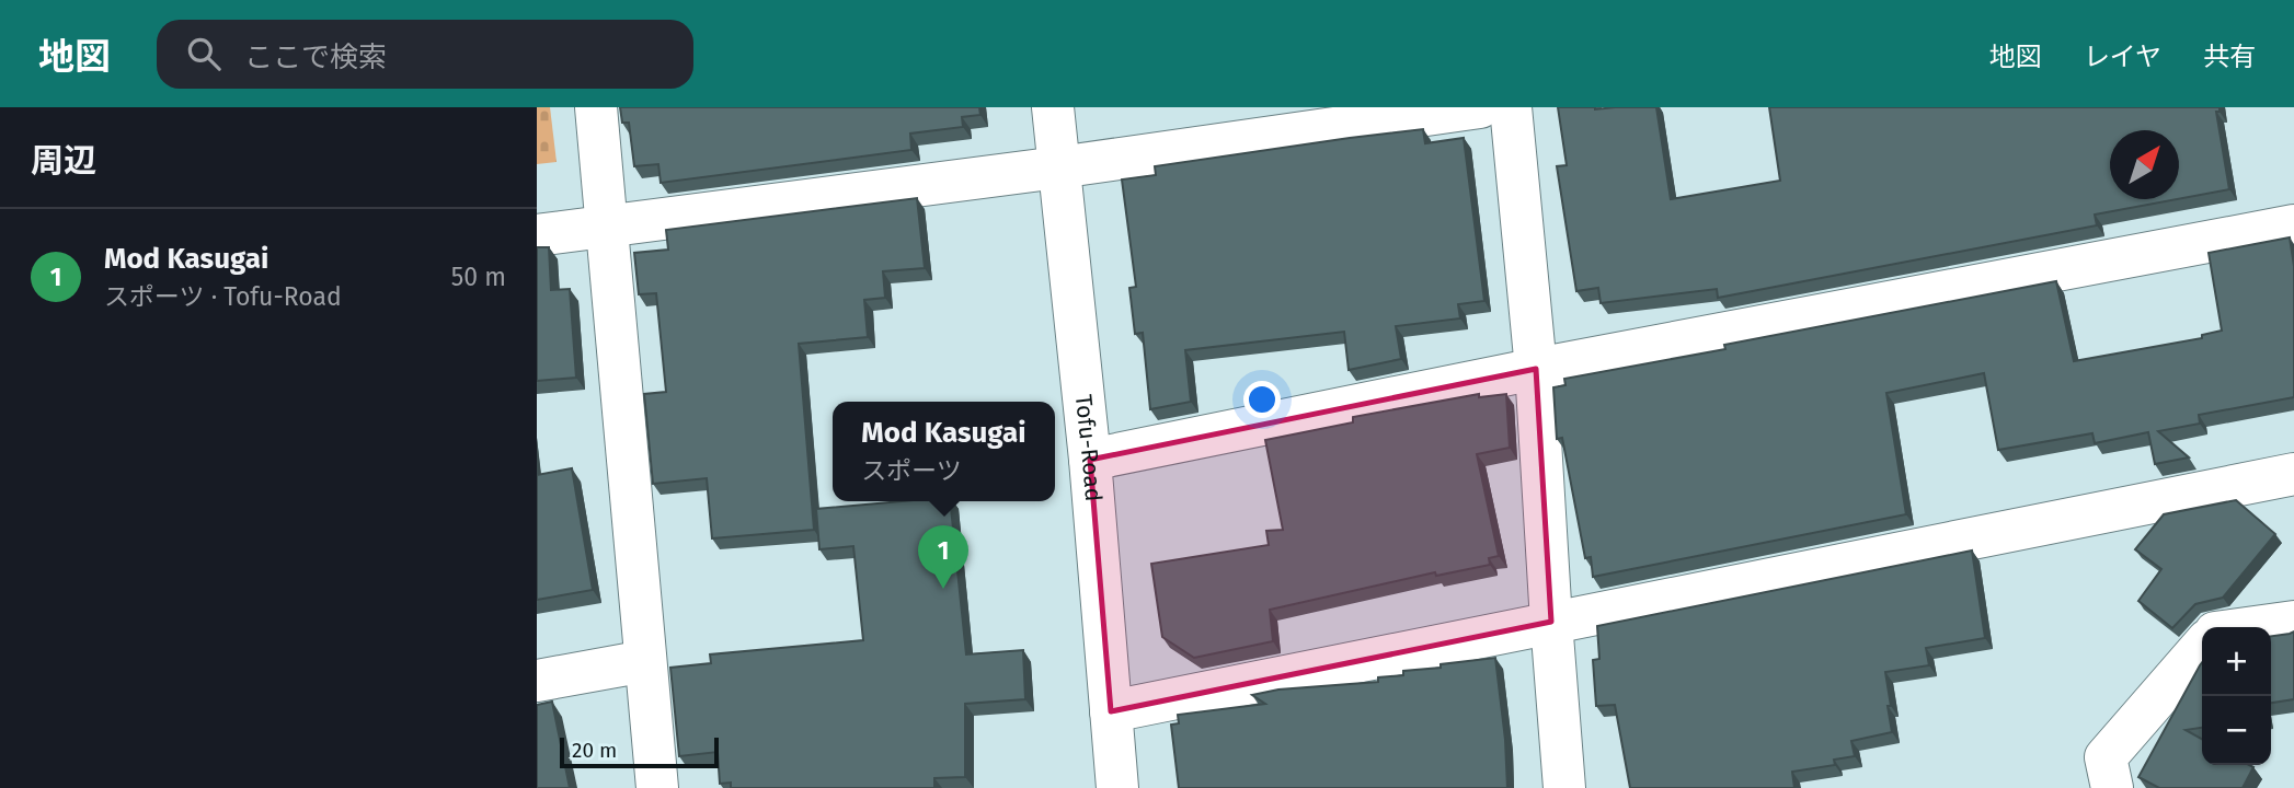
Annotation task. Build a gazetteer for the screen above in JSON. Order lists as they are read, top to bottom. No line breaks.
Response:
{"streets":{"street":["Tofu-Road"]},"scale_bar":"20 m","north":"top right","page":{"header":"地図","search":"ここで検索","nav":["地図","レイヤ","共有"],"heading":"周辺","list":[{"mark":"1","name":"Mod Kasugai","note":"スポーツ · Tofu-Road","value":"50 m"}],"popup":["Mod Kasugai","スポーツ"],"pins":"1","map_buttons":["+","−"],"scale":"20 m"}}
